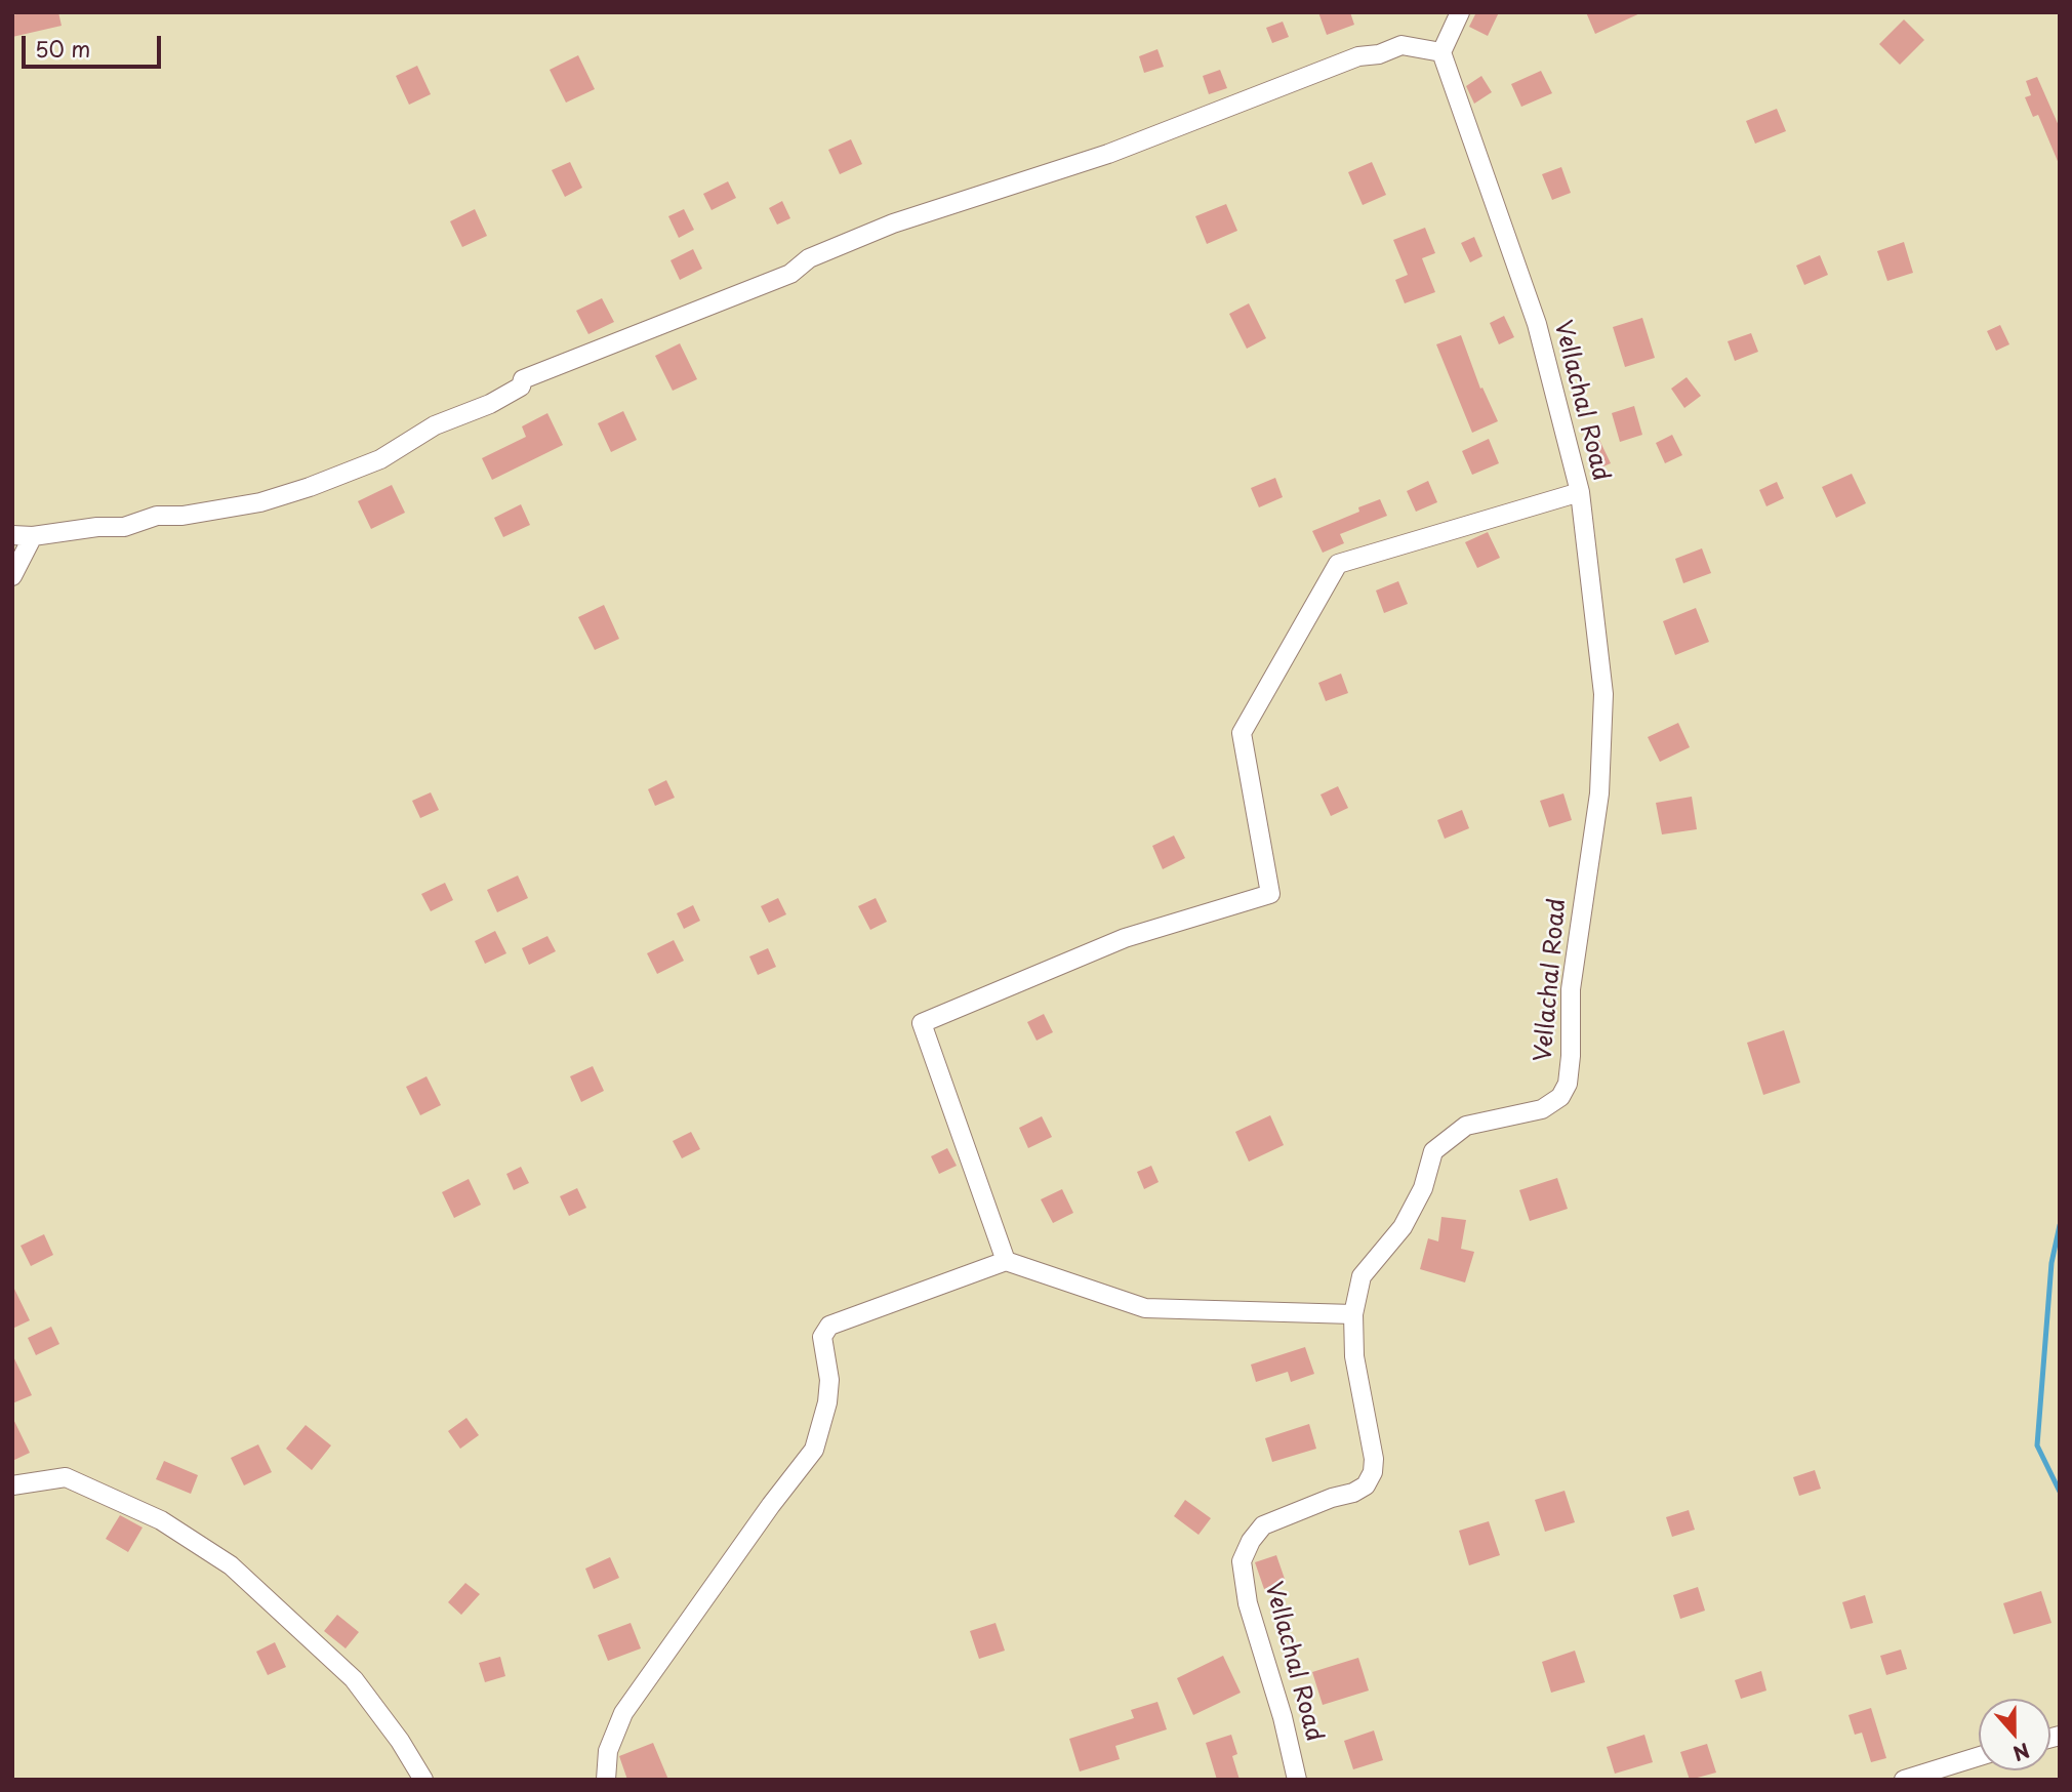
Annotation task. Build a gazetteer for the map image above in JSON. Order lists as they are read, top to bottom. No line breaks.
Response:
{"streets":{"street":["Vellachal Road"]},"scale_bar":"50 m","north":"bottom"}
